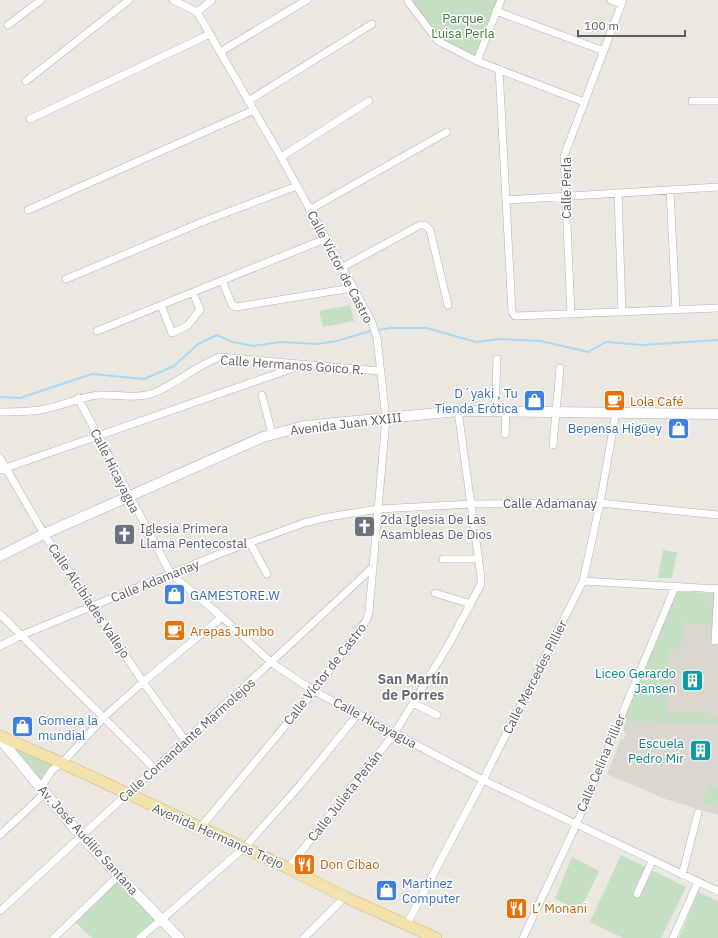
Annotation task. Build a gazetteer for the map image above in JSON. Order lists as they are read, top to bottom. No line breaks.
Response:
{"streets":{"main road":["Avenida Juan XXIII","Avenida Hermanos Trejo","Av. José Audilio Santana"],"street":["Calle Perla","Calle Víctor de Castro","Calle Hermanos Goico R.","Calle Hicayagua","Calle Adamanay","Calle Alcibíades Vallejo","Calle Mercedes Pillier","Calle Comandante Marmolejos","Calle Celina Pillier","Calle Julieta Peñán"]},"crossings":[["Calle Víctor de Castro","Calle Hermanos Goico R."],["Calle Víctor de Castro","Avenida Juan XXIII"],["Calle Víctor de Castro","Calle Hicayagua"],["Calle Víctor de Castro","Calle Adamanay"],["Calle Víctor de Castro","Calle Comandante Marmolejos"],["Calle Víctor de Castro","Avenida Hermanos Trejo"],["Calle Hermanos Goico R.","Calle Hicayagua"],["Avenida Juan XXIII","Calle Hicayagua"],["Avenida Juan XXIII","Calle Alcibíades Vallejo"],["Avenida Juan XXIII","Calle Mercedes Pillier"],["Avenida Juan XXIII","Calle Julieta Peñán"],["Calle Hicayagua","Calle Adamanay"],["Calle Hicayagua","Calle Mercedes Pillier"],["Calle Hicayagua","Calle Comandante Marmolejos"],["Calle Hicayagua","Calle Celina Pillier"],["Calle Hicayagua","Calle Julieta Peñán"],["Calle Adamanay","Calle Alcibíades Vallejo"],["Calle Adamanay","Calle Mercedes Pillier"],["Calle Adamanay","Calle Julieta Peñán"],["Calle Alcibíades Vallejo","Calle Comandante Marmolejos"],["Calle Mercedes Pillier","Avenida Hermanos Trejo"],["Calle Comandante Marmolejos","Avenida Hermanos Trejo"],["Calle Comandante Marmolejos","Av. José Audilio Santana"],["Calle Julieta Peñán","Avenida Hermanos Trejo"],["Avenida Hermanos Trejo","Av. José Audilio Santana"]],"districts":["San Martín de Porres"],"parks":["Parque Luisa Perla"],"places":{"shop":["D´yaki , Tu Tienda Erótica","Bepensa Higüey","GAMESTORE.W","Gomera la mundial","Martinez Computer"],"cafe":["Lola Café","Arepas Jumbo"],"church":["2da Iglesia De Las Asambleas De Dios","Iglesia Primera Llama Pentecostal"],"building":["Liceo Gerardo Jansen","Escuela Pedro Mir"],"restaurant":["Don Cibao","L’ Monani"]},"scale_bar":"100 m"}
